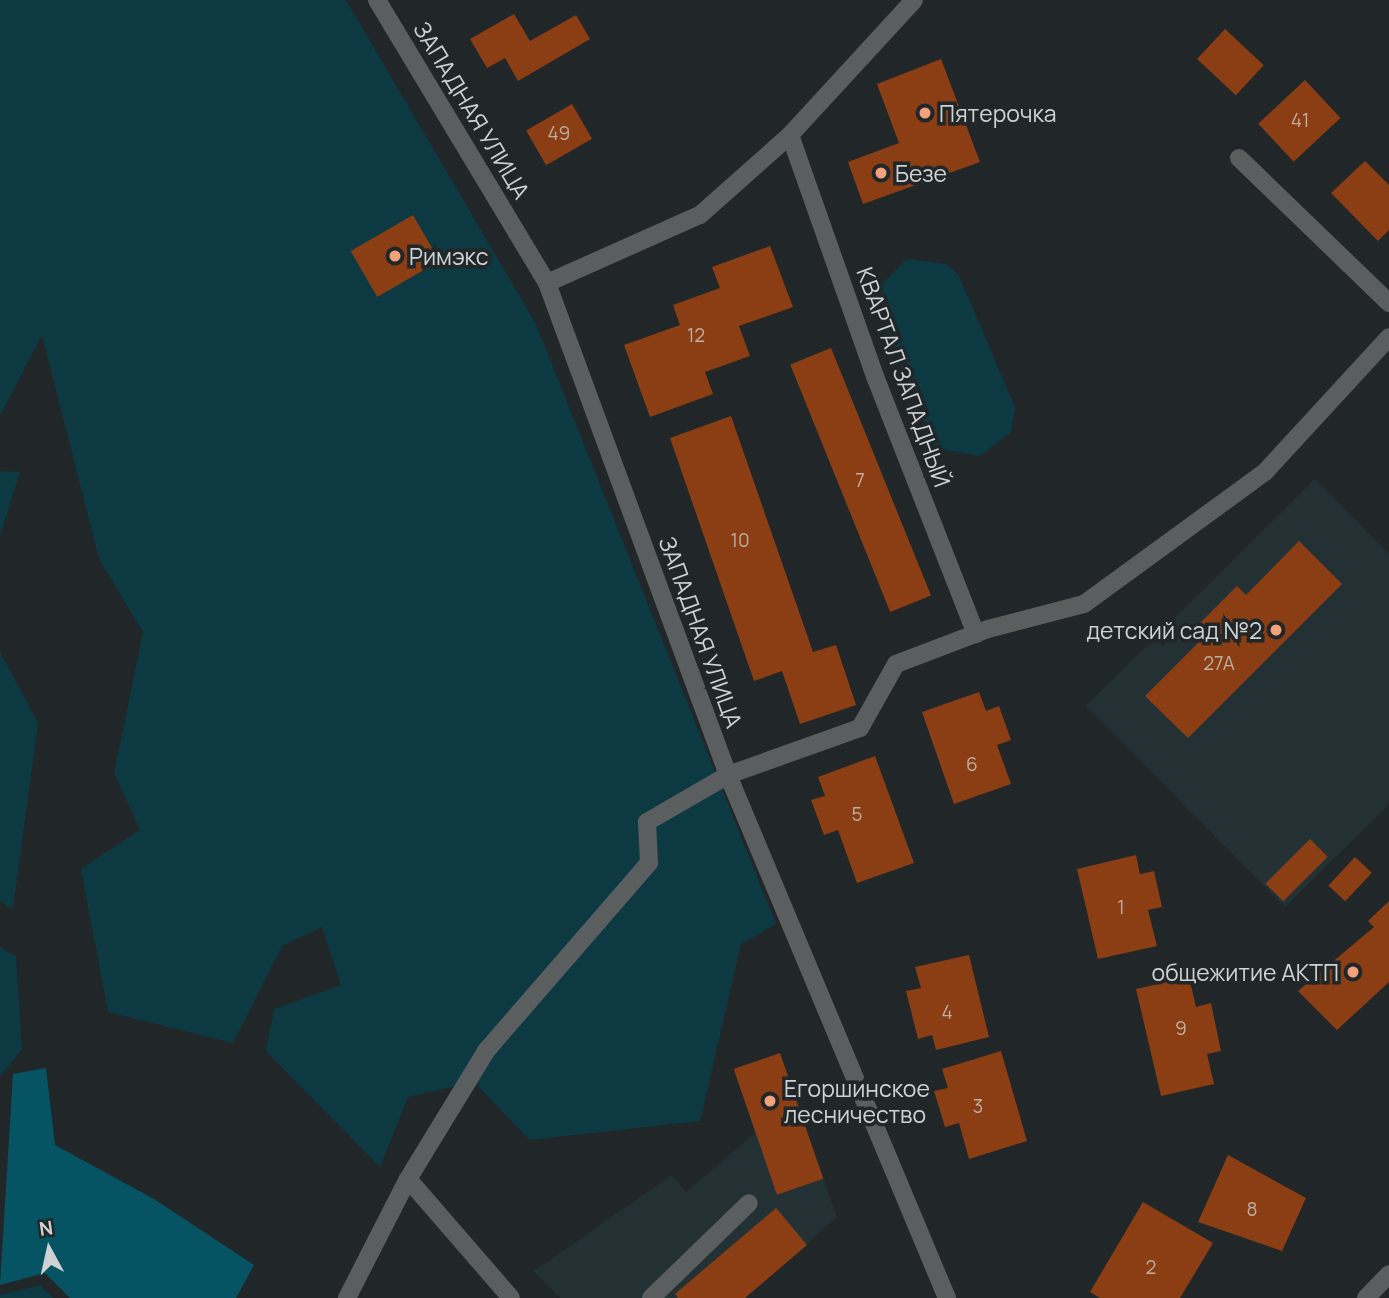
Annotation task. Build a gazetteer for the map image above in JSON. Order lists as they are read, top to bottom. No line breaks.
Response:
{"streets":{"street":["ЗАПАДНАЯ УЛИЦА","КВАРТАЛ ЗАПАДНЫЙ"]},"places":["Пятерочка","Безе","Римэкс","детский сад №2","общежитие АКТП","Егоршинское лесничество"],"house_numbers":["41","49","12","7","10","27А","6","5","1","4","9","3","8","2"],"north":"top"}
